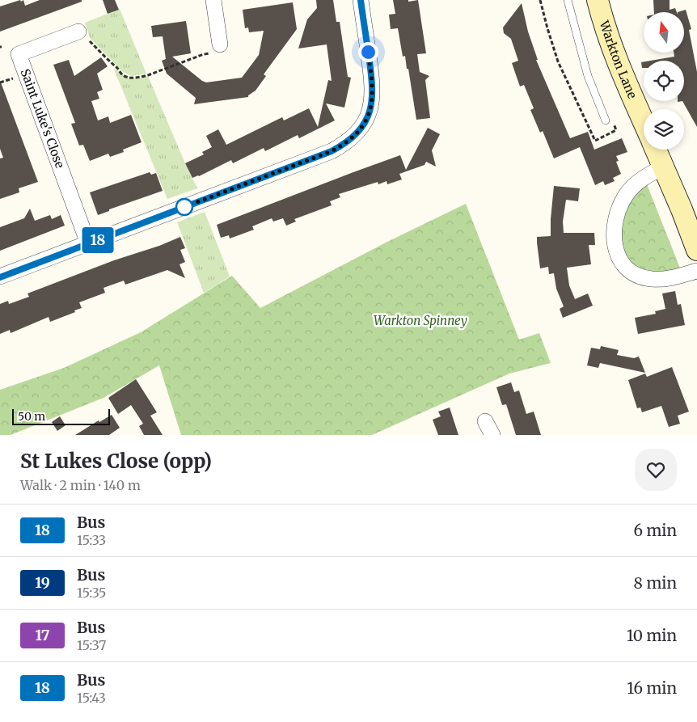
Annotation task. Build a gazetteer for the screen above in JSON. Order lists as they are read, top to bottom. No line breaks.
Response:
{"streets":{"street":["Warkton Lane","Saint Luke's Close"]},"parks":["Warkton Spinney"],"lines":["bus line 18"],"scale_bar":"50 m","north":"top","page":{"on_map":"18","scale":"50 m","heading":["St Lukes Close (opp)","Walk · 2 min · 140 m"],"list":[{"mark":"18","name":"Bus","note":"15:33","value":"6 min"},{"mark":"19","name":"Bus","note":"15:35","value":"8 min"},{"mark":"17","name":"Bus","note":"15:37","value":"10 min"},{"mark":"18","name":"Bus","note":"15:43","value":"16 min"}]}}
